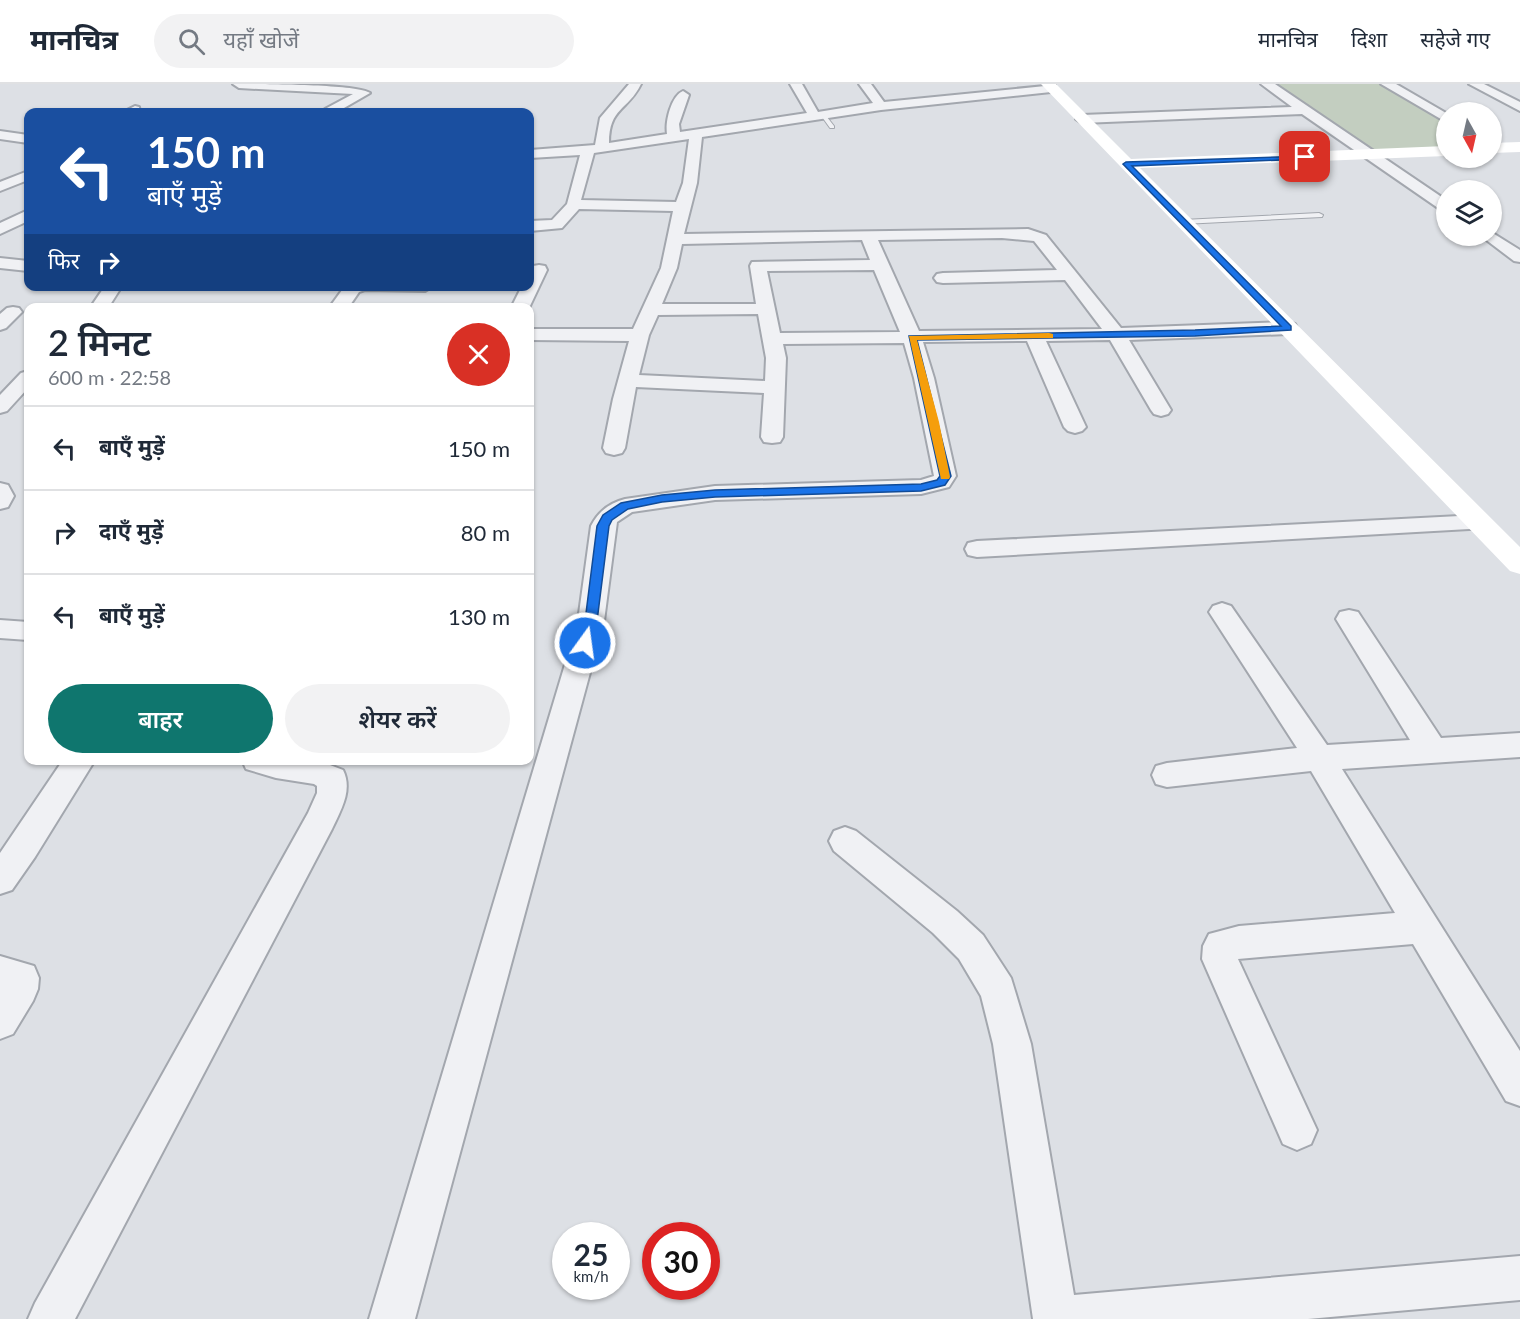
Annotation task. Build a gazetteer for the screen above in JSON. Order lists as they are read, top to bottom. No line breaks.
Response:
{"north":"bottom","page":{"header":"मानचित्र","search":"यहाँ खोजें","nav":["मानचित्र","दिशा","सहेजे गए"],"turn":["150 m","बाएँ मुड़ें"],"then":"फिर","heading":["2 मिनट","600 m · 22:58"],"list":[{"name":"बाएँ मुड़ें","value":"150 m"},{"name":"दाएँ मुड़ें","value":"80 m"},{"name":"बाएँ मुड़ें","value":"130 m"}],"buttons":["बाहर","शेयर करें"],"speed":"25 km/h","limit":"30"}}
